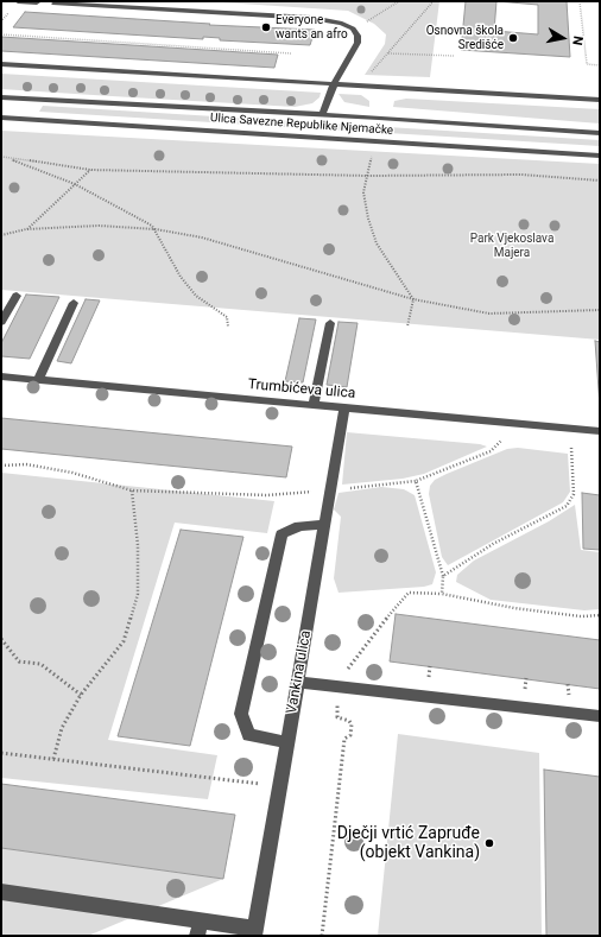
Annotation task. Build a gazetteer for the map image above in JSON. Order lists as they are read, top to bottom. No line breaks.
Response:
{"streets":{"street":["Ulica Savezne Republike Njemačke","Trumbićeva ulica","Vankina ulica"]},"crossings":[["Trumbićeva ulica","Vankina ulica"]],"parks":["Park Vjekoslava Majera"],"places":["Everyone wants an afro","Osnovna škola Središće","Dječji vrtić Zapruđe (objekt Vankina)"],"north":"right"}
